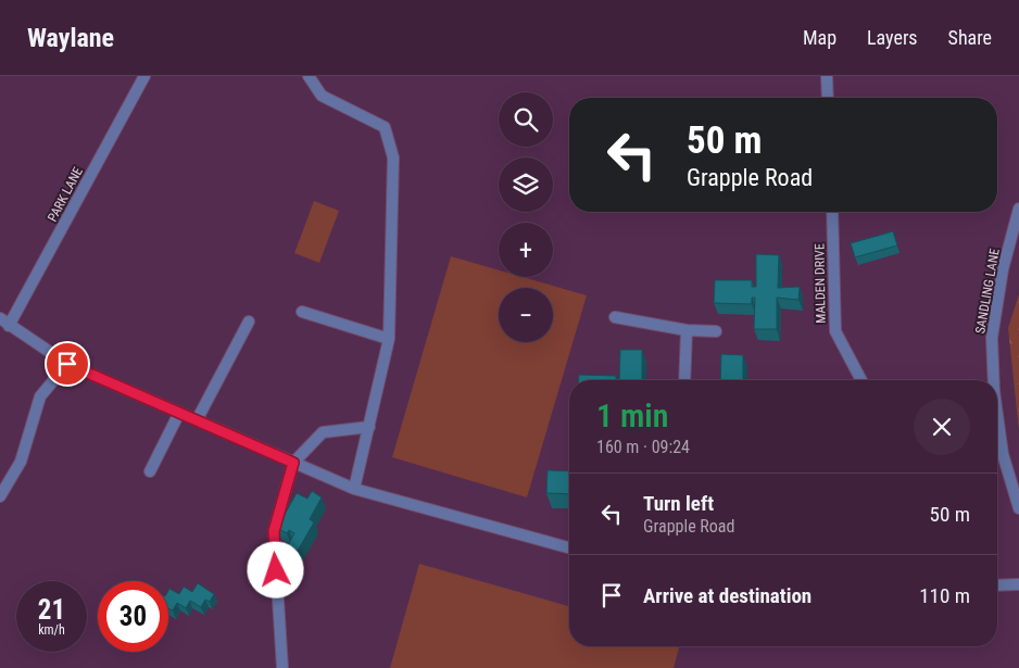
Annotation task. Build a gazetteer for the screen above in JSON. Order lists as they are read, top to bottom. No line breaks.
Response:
{"streets":{"street":["PARK LANE","MALDEN DRIVE","SANDLING LANE"]},"page":{"header":"Waylane","nav":["Map","Layers","Share"],"map_buttons":["+","−"],"turn":["50 m","Grapple Road"],"heading":["1 min","160 m · 09:24"],"list":[{"name":"Turn left","note":"Grapple Road","value":"50 m"},{"name":"Arrive at destination","value":"110 m"}],"speed":"21 km/h","limit":"30"}}
